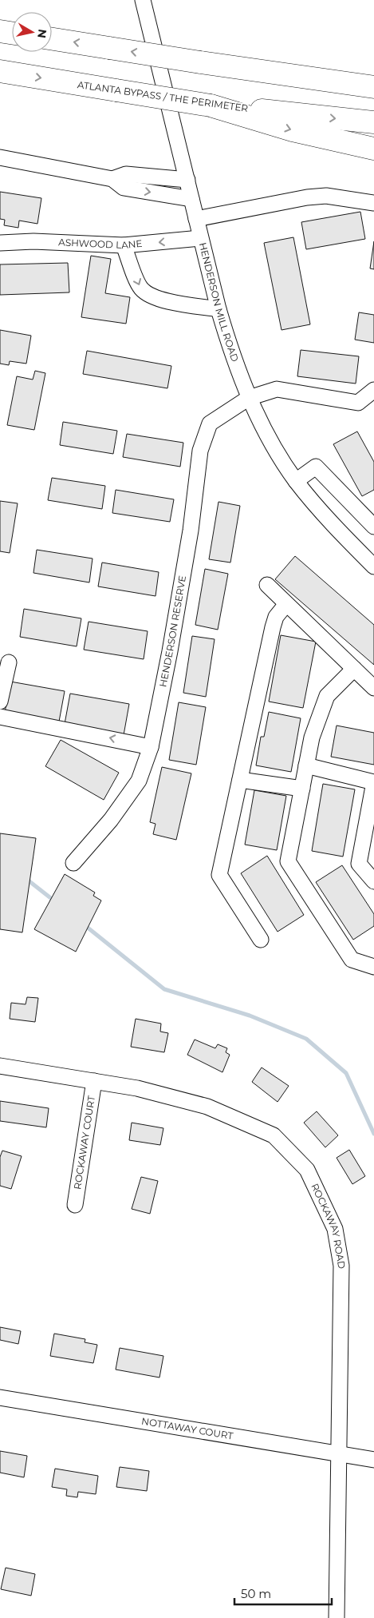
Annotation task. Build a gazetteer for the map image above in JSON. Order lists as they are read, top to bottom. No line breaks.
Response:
{"streets":{"highway":["ATLANTA BYPASS / THE PERIMETER"],"street":["ASHWOOD LANE","HENDERSON MILL ROAD","HENDERSON RESERVE","ROCKAWAY COURT","ROCKAWAY ROAD","NOTTAWAY COURT"]},"crossings":[["ASHWOOD LANE","HENDERSON MILL ROAD"],["HENDERSON MILL ROAD","HENDERSON RESERVE"],["ROCKAWAY COURT","ROCKAWAY ROAD"],["ROCKAWAY ROAD","NOTTAWAY COURT"]],"scale_bar":"50 m","north":"right"}
